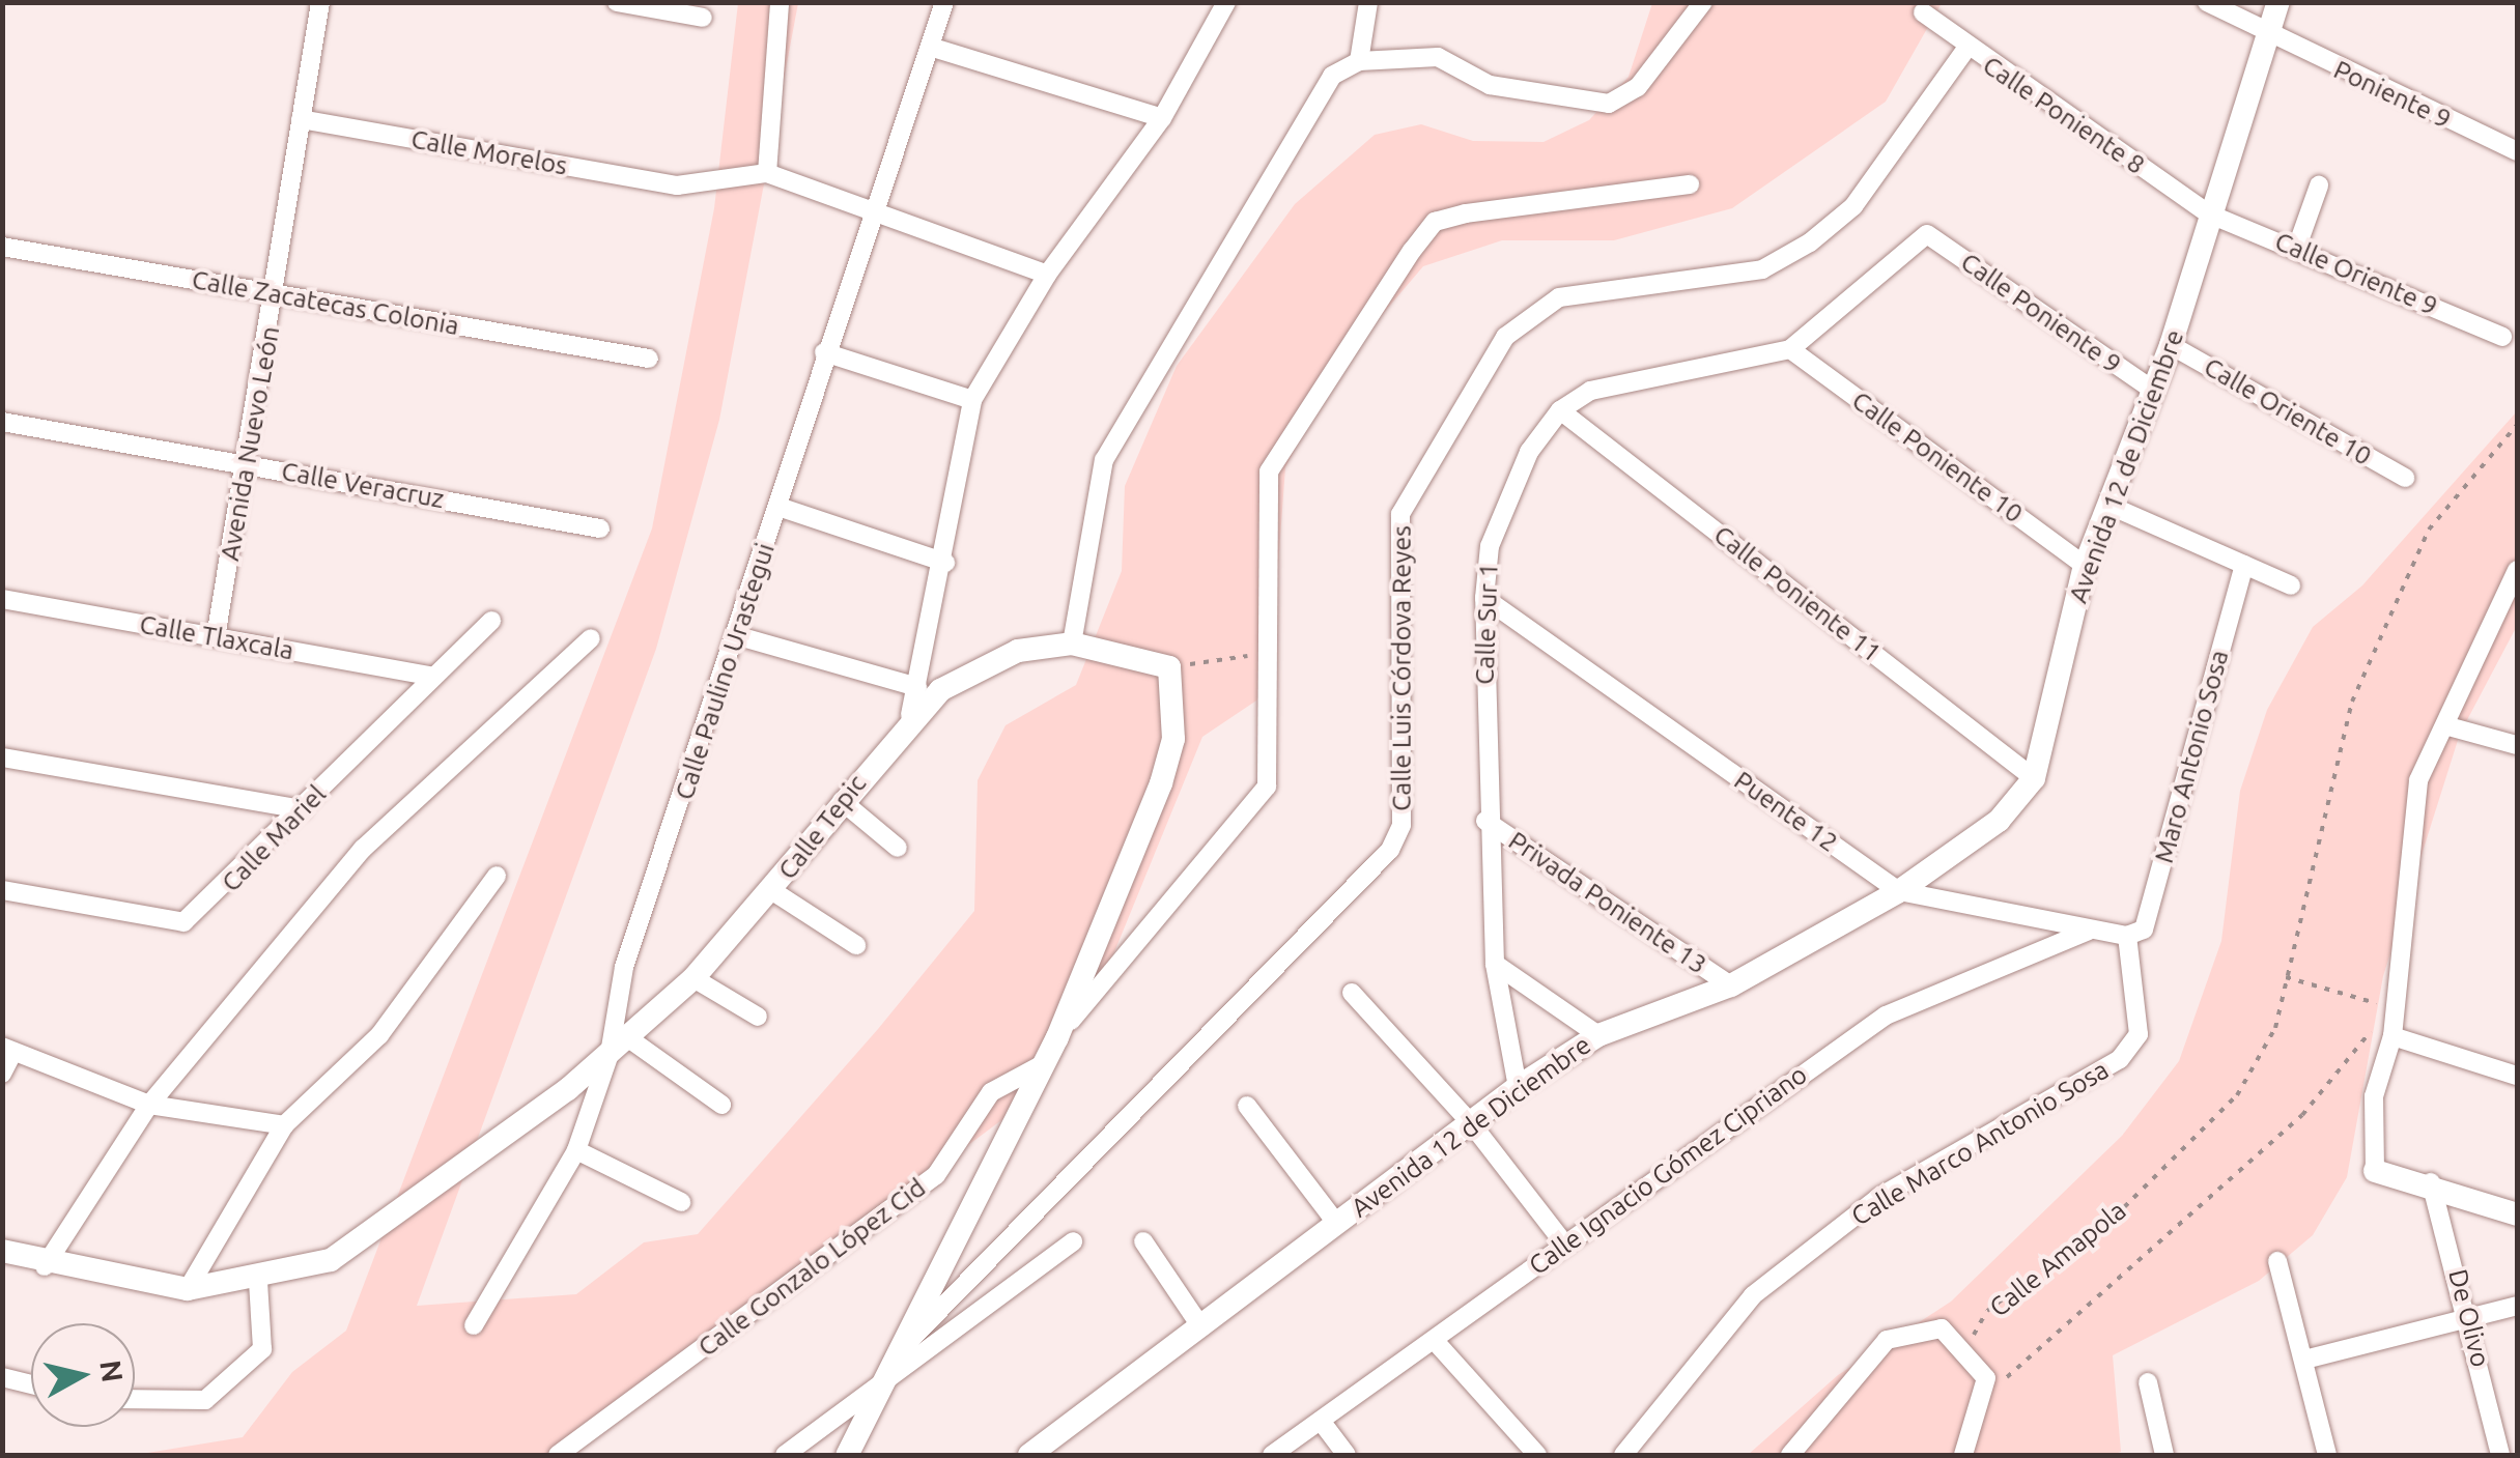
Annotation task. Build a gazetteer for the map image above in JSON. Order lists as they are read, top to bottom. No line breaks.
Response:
{"streets":{"street":["Poniente 9","Calle Poniente 8","Calle Morelos","Calle Oriente 9","Calle Zacatecas Colonia","Calle Poniente 9","Calle Oriente 10","Avenida Nuevo León","Calle Poniente 10","Avenida 12 de Diciembre","Calle Veracruz","Calle Poniente 11","Calle Sur 1","Calle Tlaxcala","Calle Luis Córdova Reyes","Calle Paulino Urastegui","Maro Antonio Sosa","Puente 12","Calle Tepic","Calle Mariel","Privada Poniente 13","Calle Marco Antonio Sosa","Calle Ignacio Gómez Cipriano","Calle Gonzalo López Cid","De Olivo"],"path":["Calle Amapola"]},"crossings":[["Poniente 9","Avenida 12 de Diciembre"],["Calle Poniente 8","Calle Oriente 9"],["Calle Poniente 8","Avenida 12 de Diciembre"],["Calle Poniente 8","Calle Luis Córdova Reyes"],["Calle Morelos","Avenida Nuevo León"],["Calle Oriente 9","Avenida 12 de Diciembre"],["Calle Zacatecas Colonia","Avenida Nuevo León"],["Calle Poniente 9","Avenida 12 de Diciembre"],["Calle Poniente 9","Calle Sur 1"],["Calle Oriente 10","Avenida 12 de Diciembre"],["Avenida Nuevo León","Calle Veracruz"],["Avenida Nuevo León","Calle Tlaxcala"],["Calle Poniente 10","Avenida 12 de Diciembre"],["Calle Poniente 10","Calle Sur 1"],["Avenida 12 de Diciembre","Calle Poniente 11"],["Avenida 12 de Diciembre","Calle Sur 1"],["Avenida 12 de Diciembre","Puente 12"],["Avenida 12 de Diciembre","Privada Poniente 13"],["Calle Poniente 11","Calle Sur 1"],["Calle Sur 1","Puente 12"],["Calle Sur 1","Privada Poniente 13"],["Calle Tlaxcala","Calle Mariel"],["Calle Paulino Urastegui","Calle Tepic"],["Maro Antonio Sosa","Puente 12"],["Maro Antonio Sosa","Calle Marco Antonio Sosa"],["Puente 12","Calle Marco Antonio Sosa"],["Puente 12","Calle Ignacio Gómez Cipriano"]],"north":"right"}
